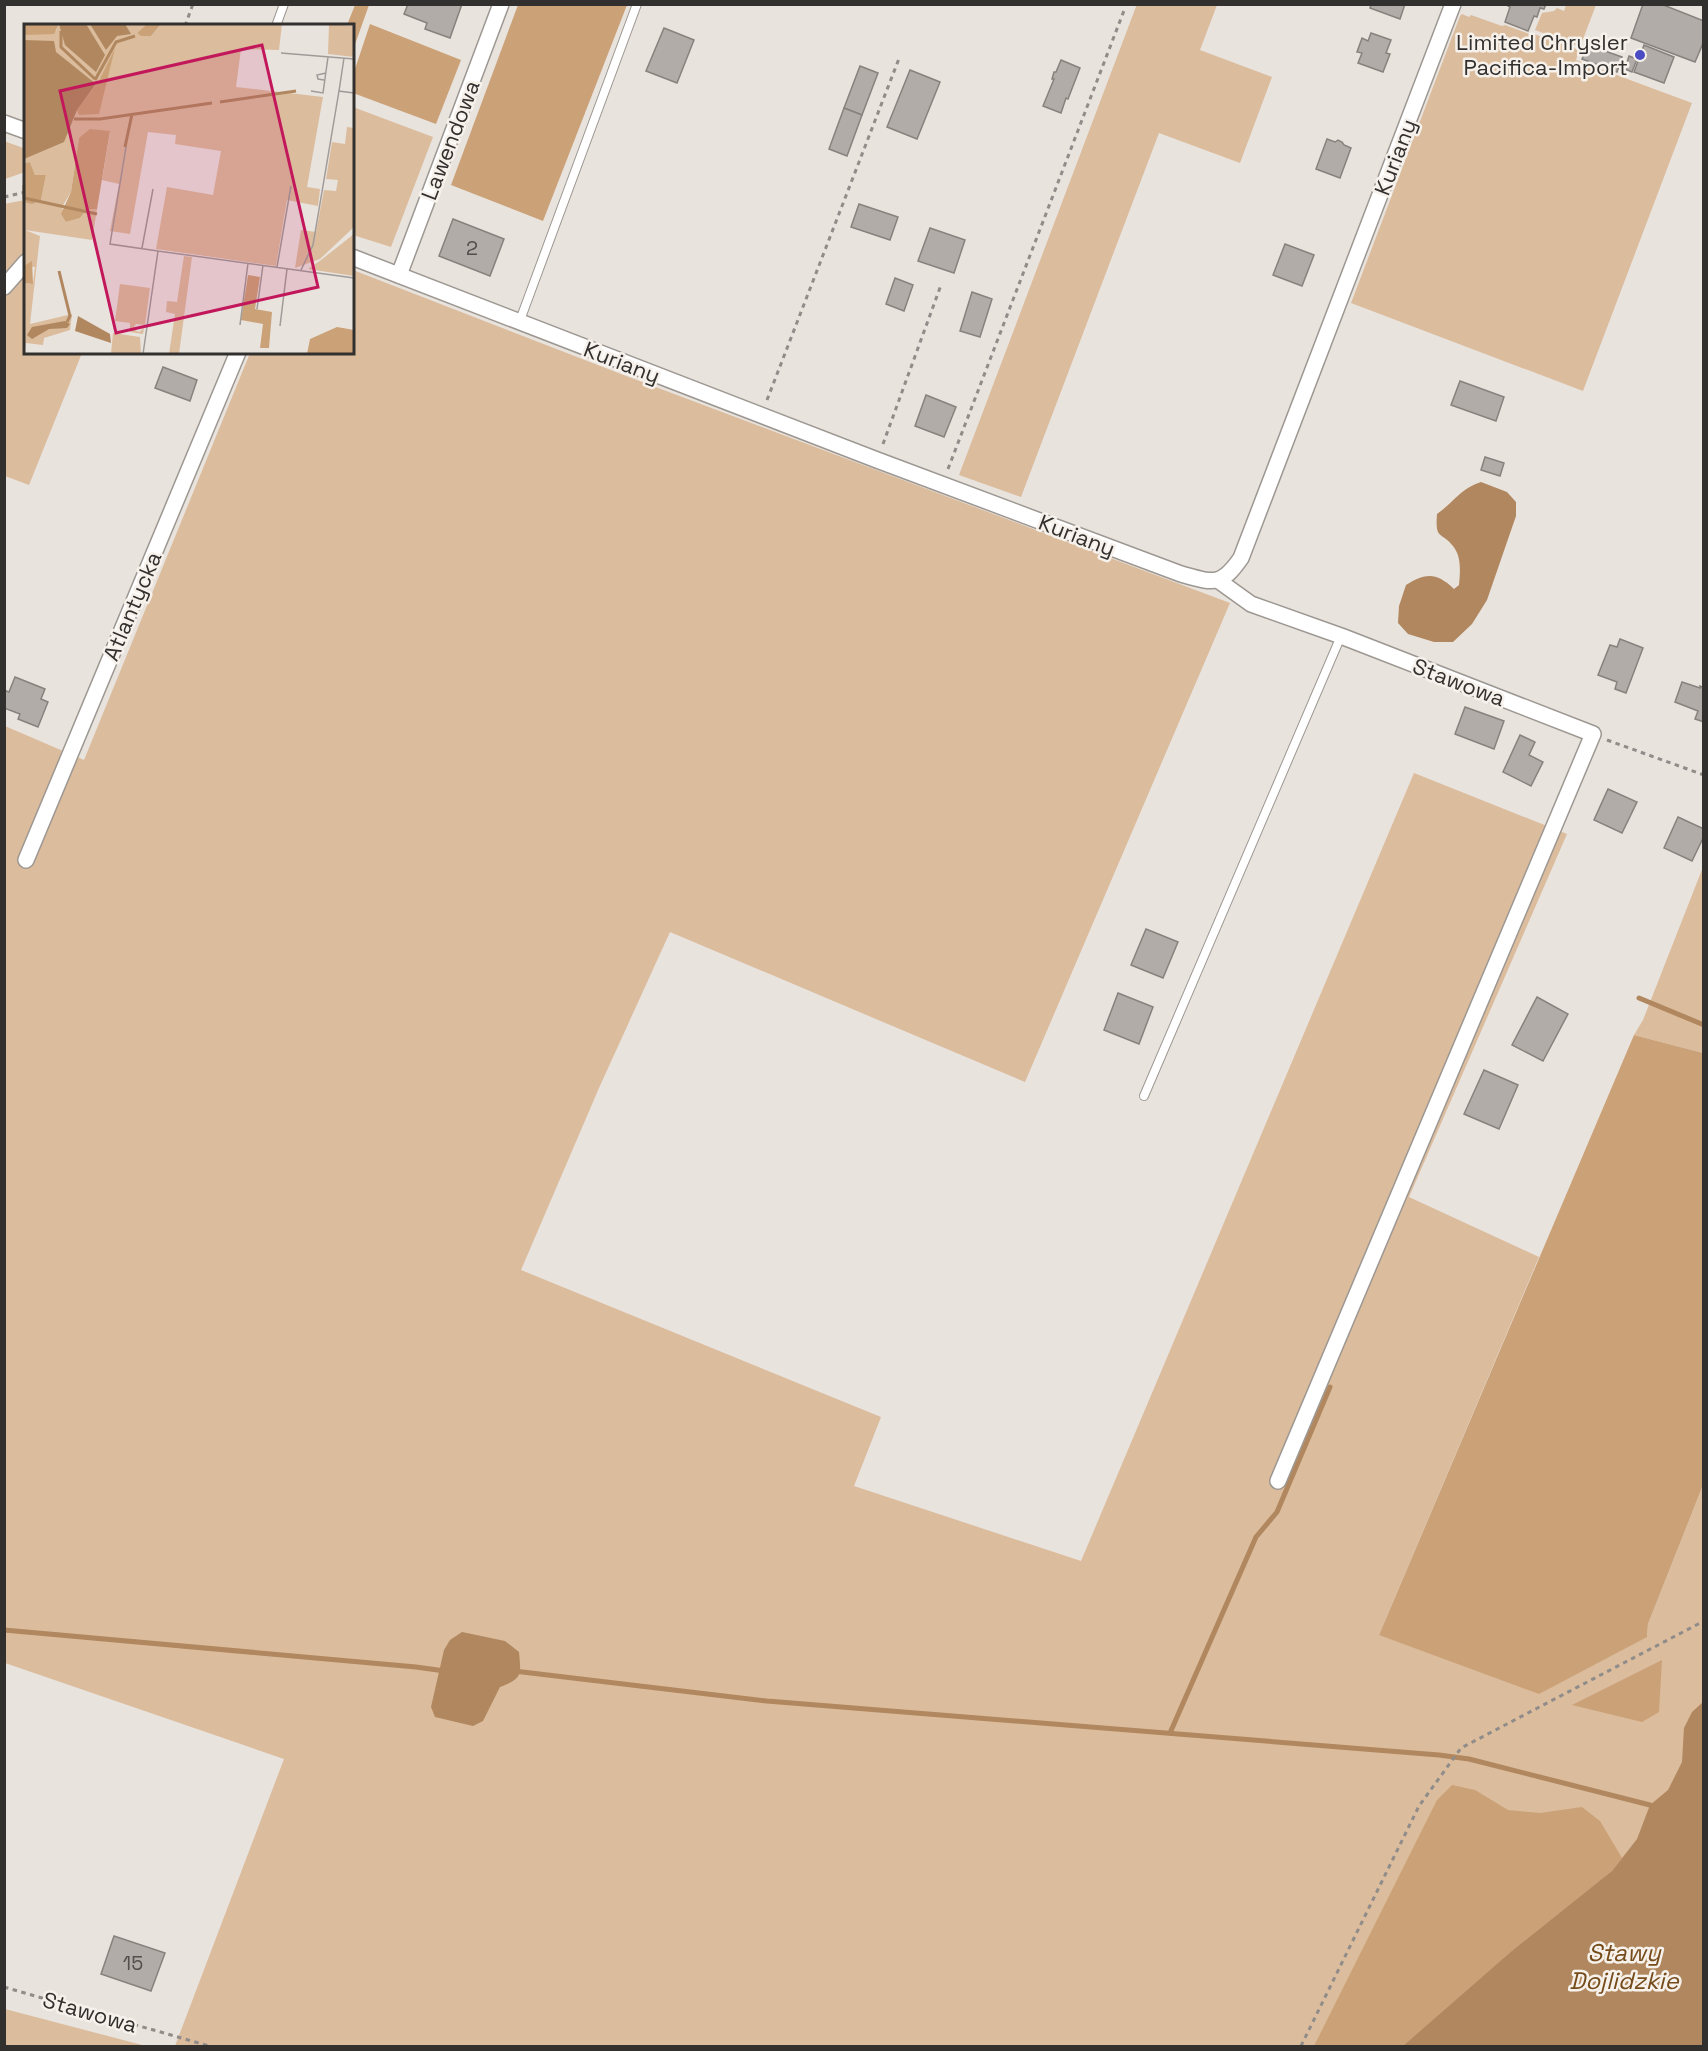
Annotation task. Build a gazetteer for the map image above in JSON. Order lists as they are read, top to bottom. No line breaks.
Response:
{"streets":{"street":["Lawendowa","Kuriany","Atlantycka","Stawowa"]},"crossings":[["Lawendowa","Kuriany"],["Kuriany","Stawowa"]],"water":["Stawy Dojlidzkie"],"places":["Limited Chrysler Pacifica-Import"],"house_numbers":["2","15"]}
